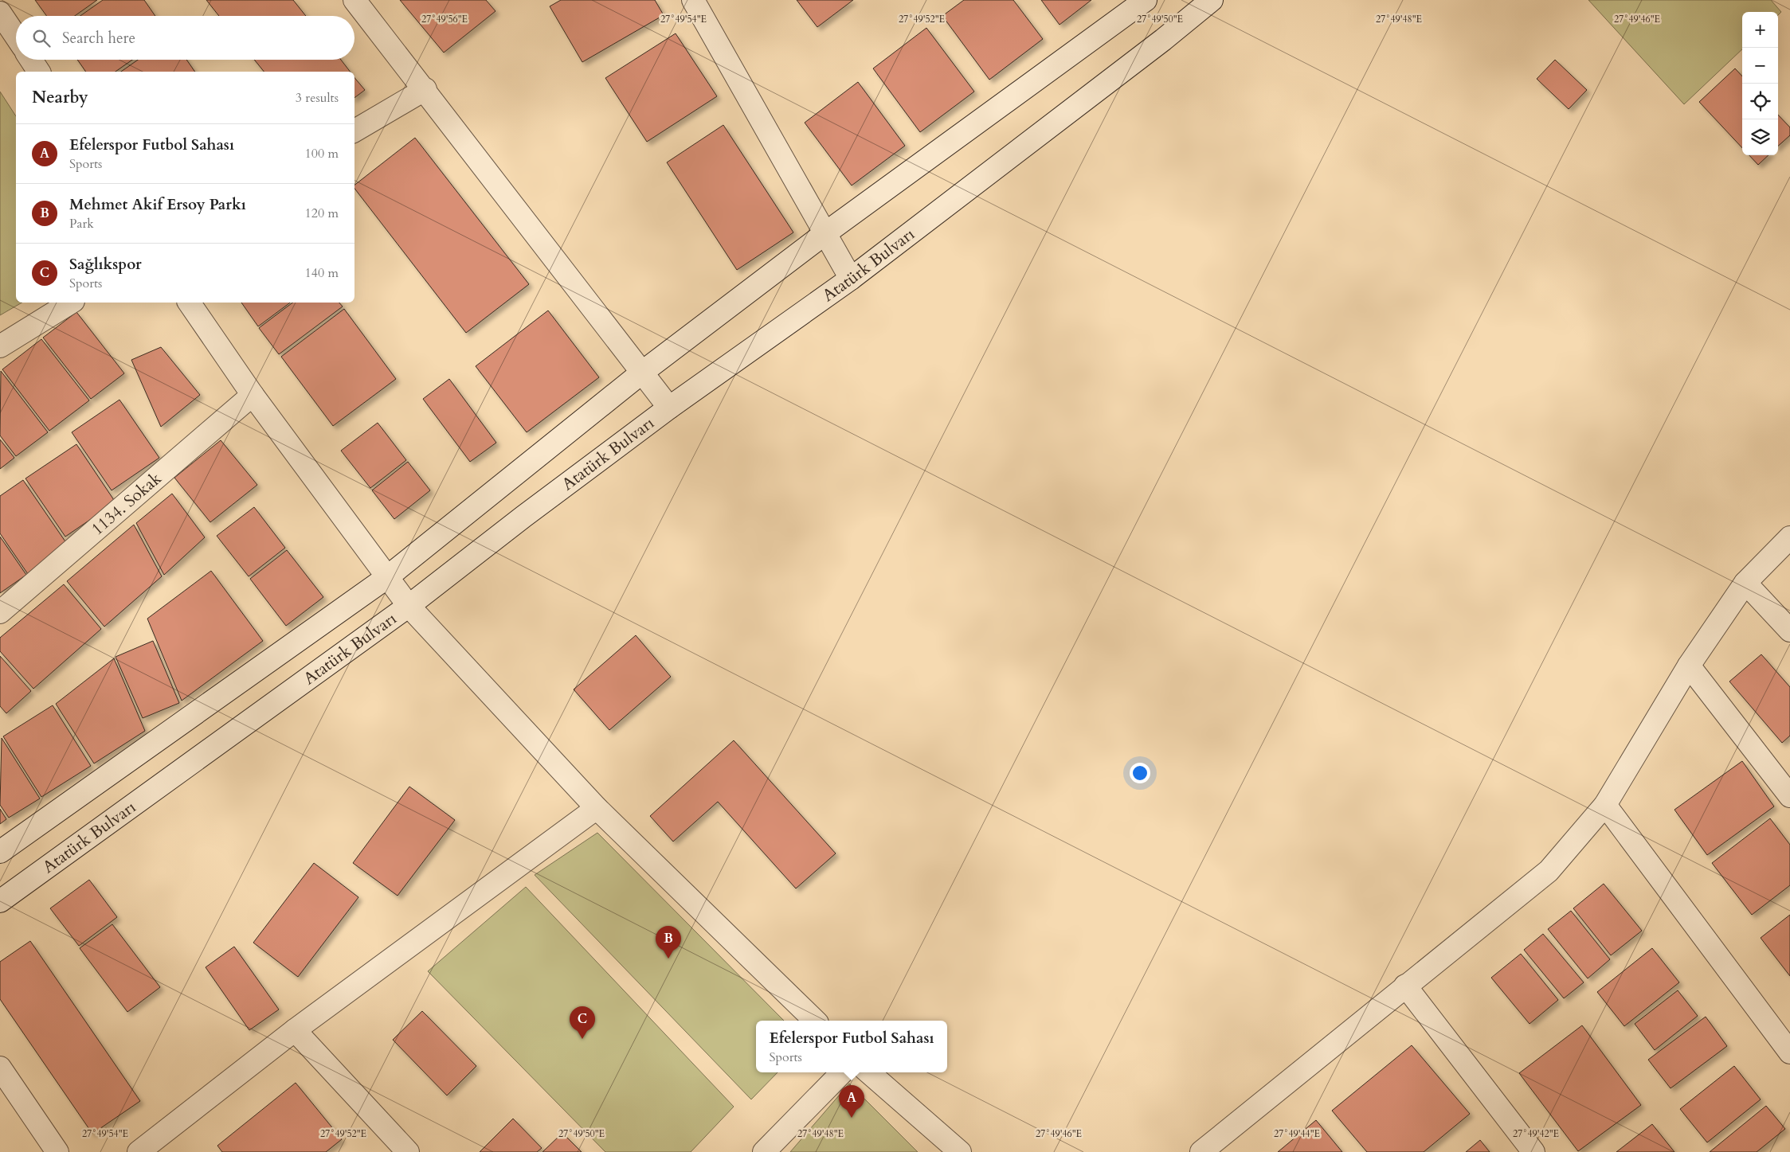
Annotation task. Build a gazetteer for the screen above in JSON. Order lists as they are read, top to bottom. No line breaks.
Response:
{"streets":{"street":["Atatürk Bulvarı","1134. Sokak"]},"page":{"map_buttons":["+","−"],"search":"Search here","heading":["Nearby","3 results"],"list":[{"mark":"A","name":"Efelerspor Futbol Sahası","note":"Sports","value":"100 m"},{"mark":"B","name":"Mehmet Akif Ersoy Parkı","note":"Park","value":"120 m"},{"mark":"C","name":"Sağlıkspor","note":"Sports","value":"140 m"}],"pins":["B","C","A"],"popup":["Efelerspor Futbol Sahası","Sports"]},"coordinates":["27°49'56\"E","27°49'54\"E","27°49'52\"E","27°49'50\"E","27°49'48\"E","27°49'46\"E","27°49'44\"E","27°49'42\"E"]}
